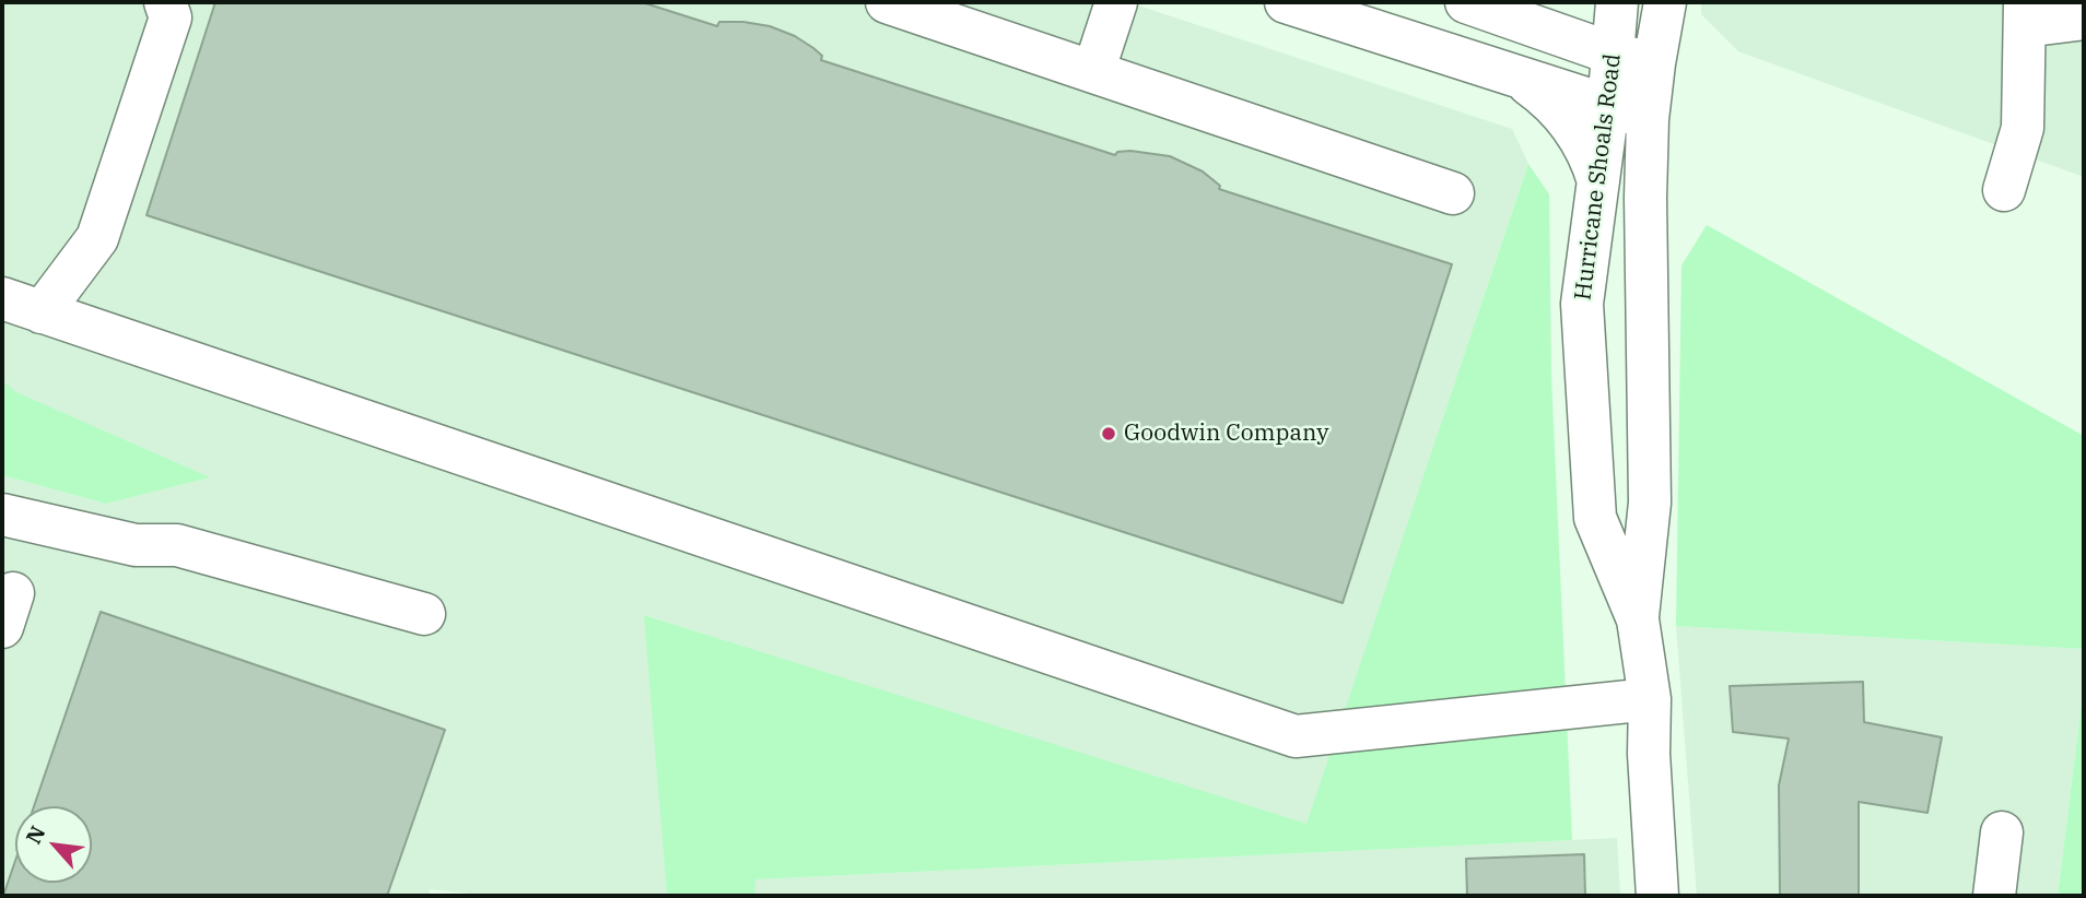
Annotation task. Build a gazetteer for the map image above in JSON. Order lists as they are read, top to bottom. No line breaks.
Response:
{"streets":{"street":["Hurricane Shoals Road"]},"places":["Goodwin Company"],"north":"top left"}
